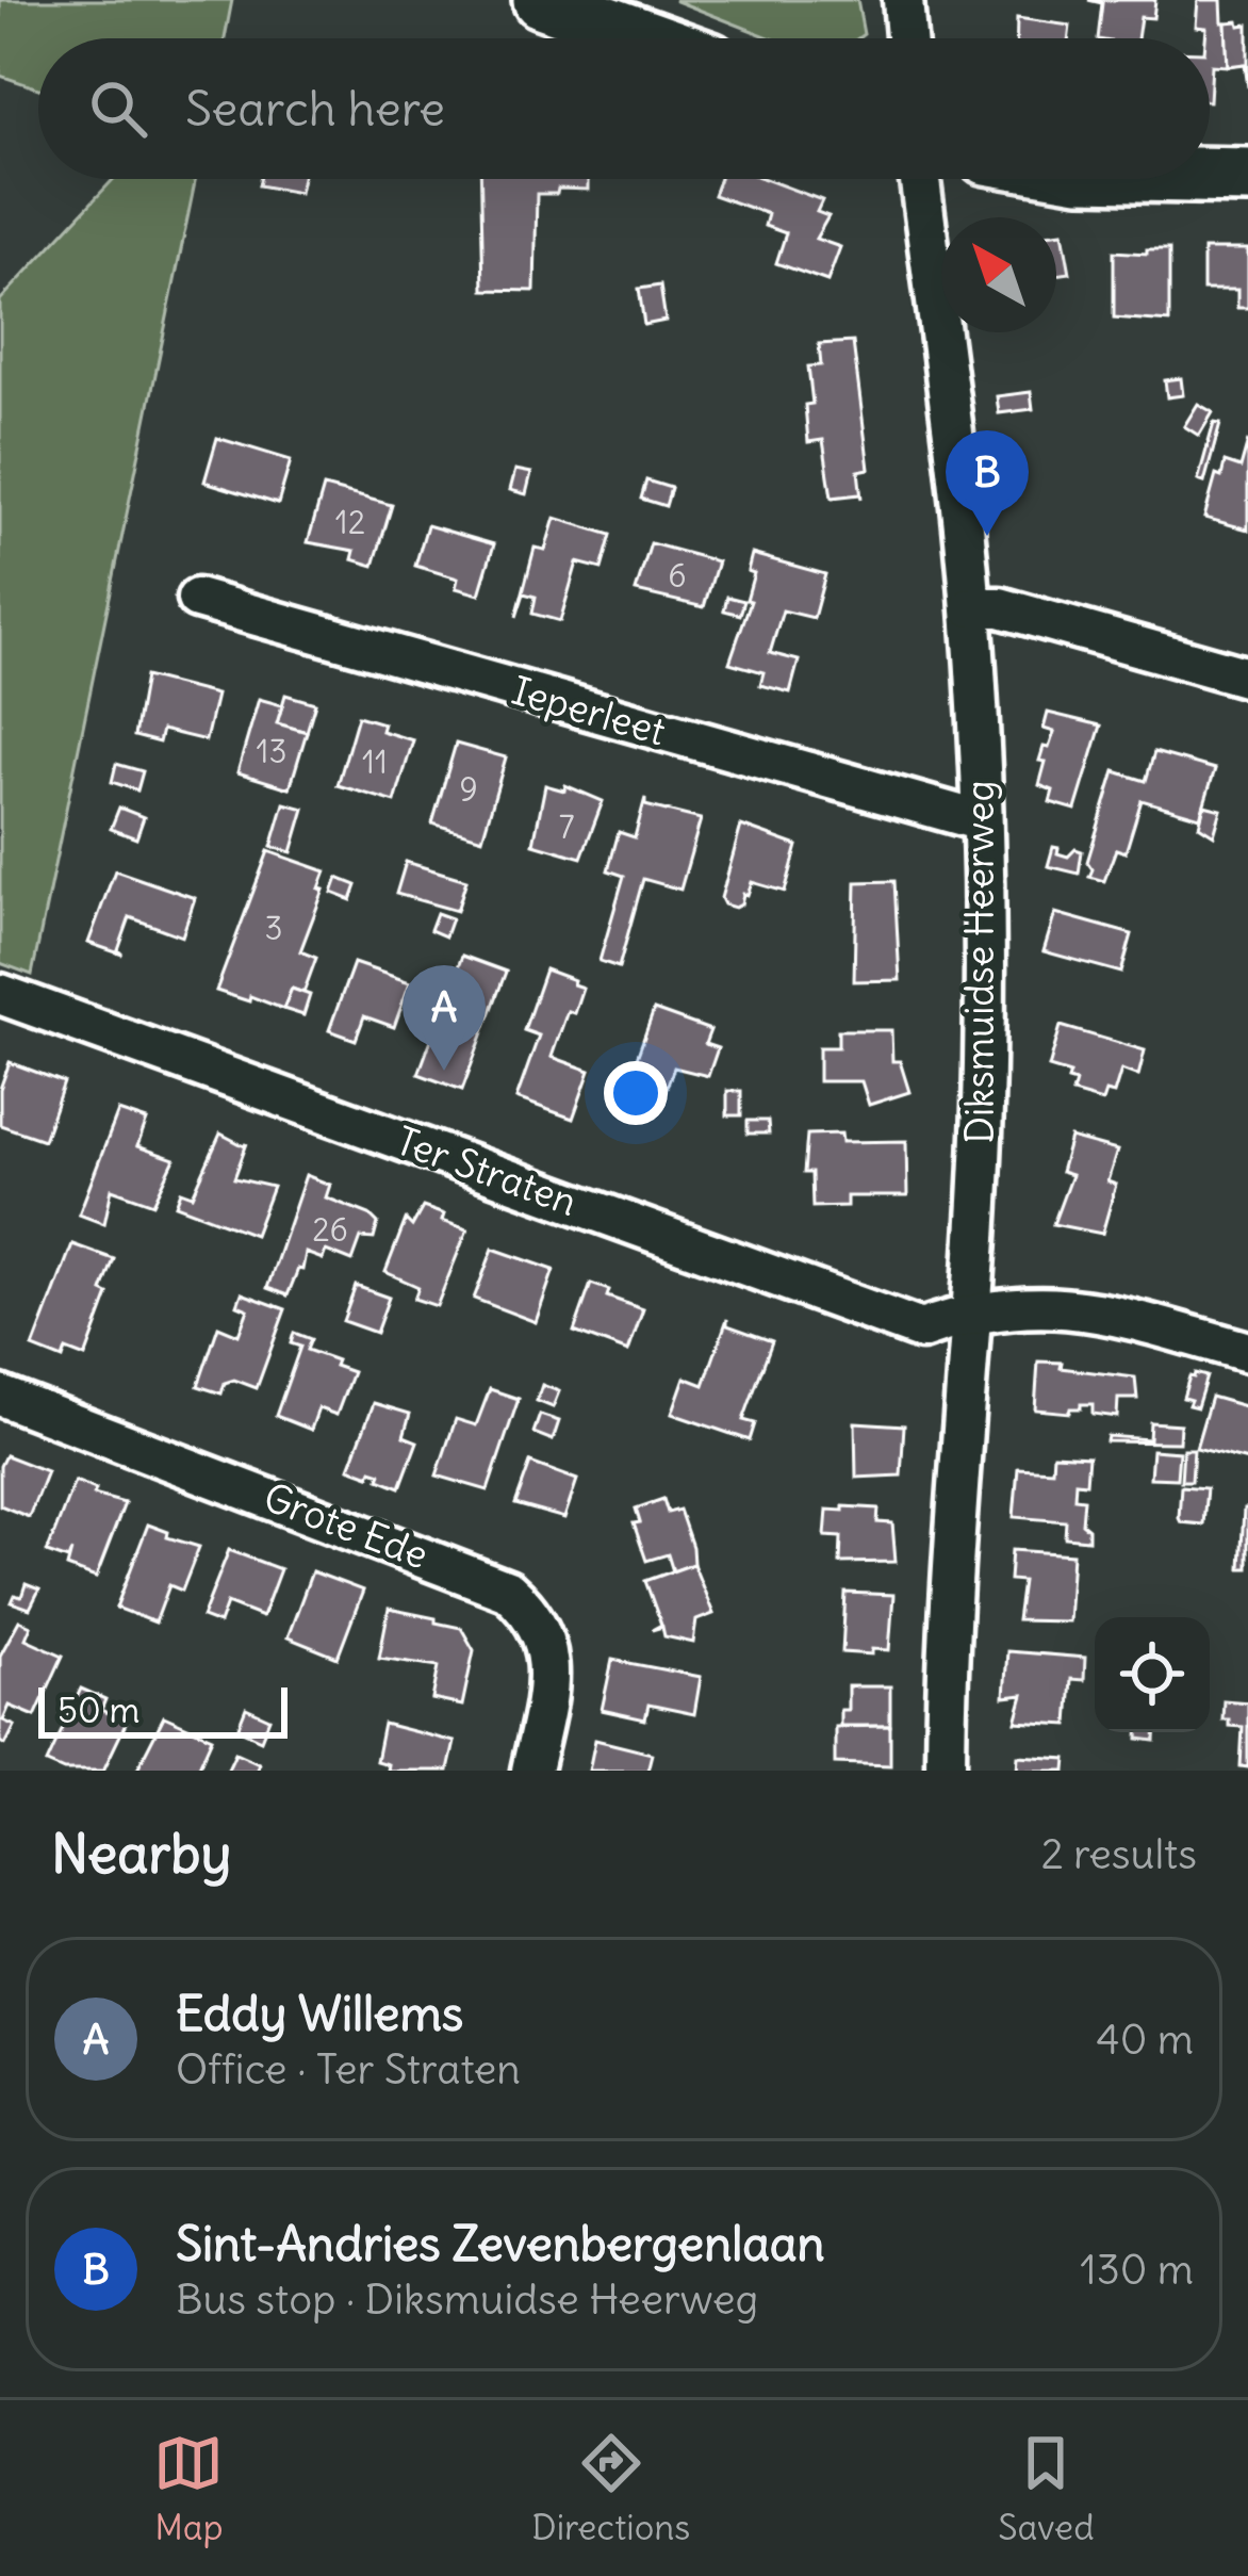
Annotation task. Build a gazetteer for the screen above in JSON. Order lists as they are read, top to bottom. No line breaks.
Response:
{"streets":{"street":["Ieperleet","Diksmuidse Heerweg","Ter Straten","Grote Ede"]},"crossings":[["Ieperleet","Diksmuidse Heerweg"],["Diksmuidse Heerweg","Ter Straten"]],"house_numbers":["12","6","13","11","9","7","3","26"],"scale_bar":"50 m","north":"top left","page":{"search":"Search here","pins":["B","A"],"scale":"50 m","heading":["Nearby","2 results"],"list":[{"mark":"A","name":"Eddy Willems","note":"Office · Ter Straten","value":"40 m"},{"mark":"B","name":"Sint-Andries Zevenbergenlaan","note":"Bus stop · Diksmuidse Heerweg","value":"130 m"}],"nav":["Map","Directions","Saved"]}}
